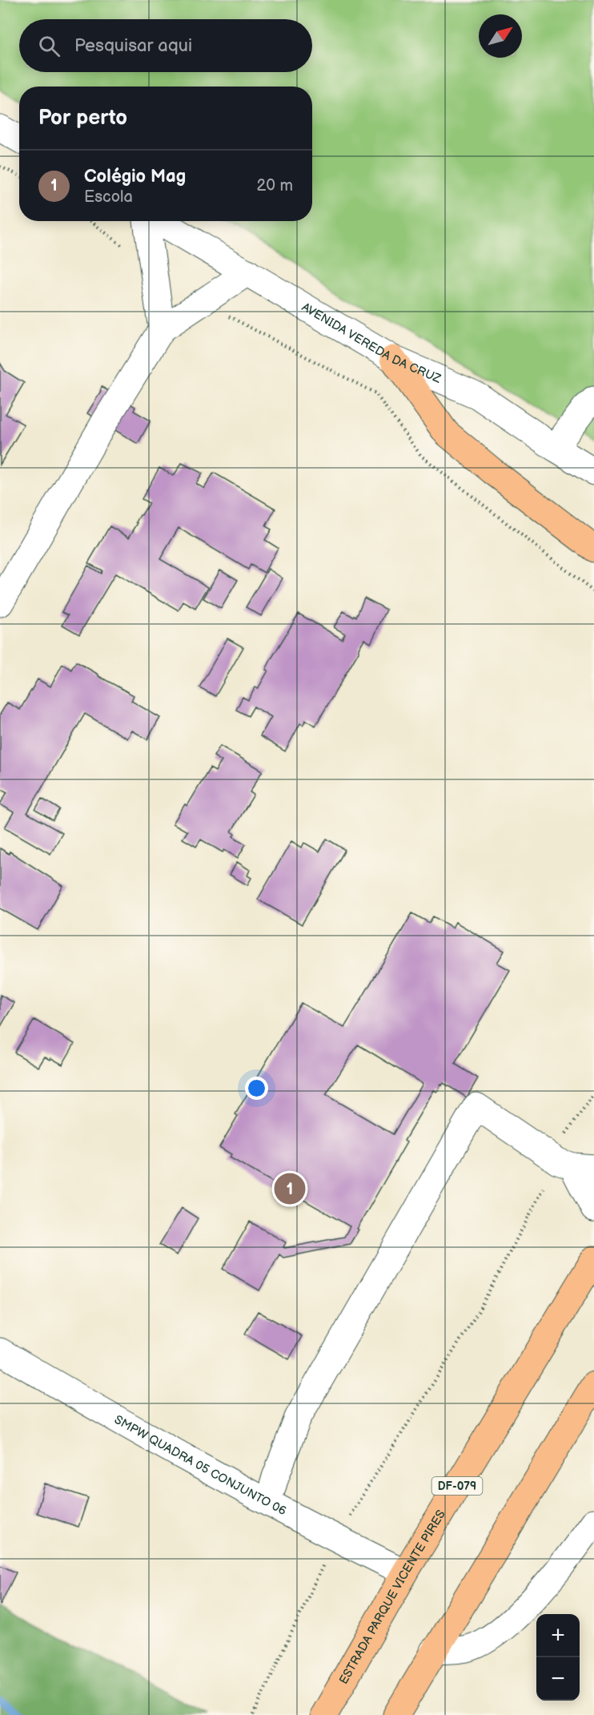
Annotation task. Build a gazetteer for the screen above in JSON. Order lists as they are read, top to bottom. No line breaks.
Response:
{"streets":{"main road":["DF-079","ESTRADA PARQUE VICENTE PIRES"],"street":["AVENIDA VEREDA DA CRUZ","SMPW QUADRA 05 CONJUNTO 06"]},"crossings":[["SMPW QUADRA 05 CONJUNTO 06","ESTRADA PARQUE VICENTE PIRES"]],"north":"top right","page":{"search":"Pesquisar aqui","heading":"Por perto","list":[{"mark":"1","name":"Colégio Mag","note":"Escola","value":"20 m"}],"pins":"1","map_buttons":["+","−"]}}
